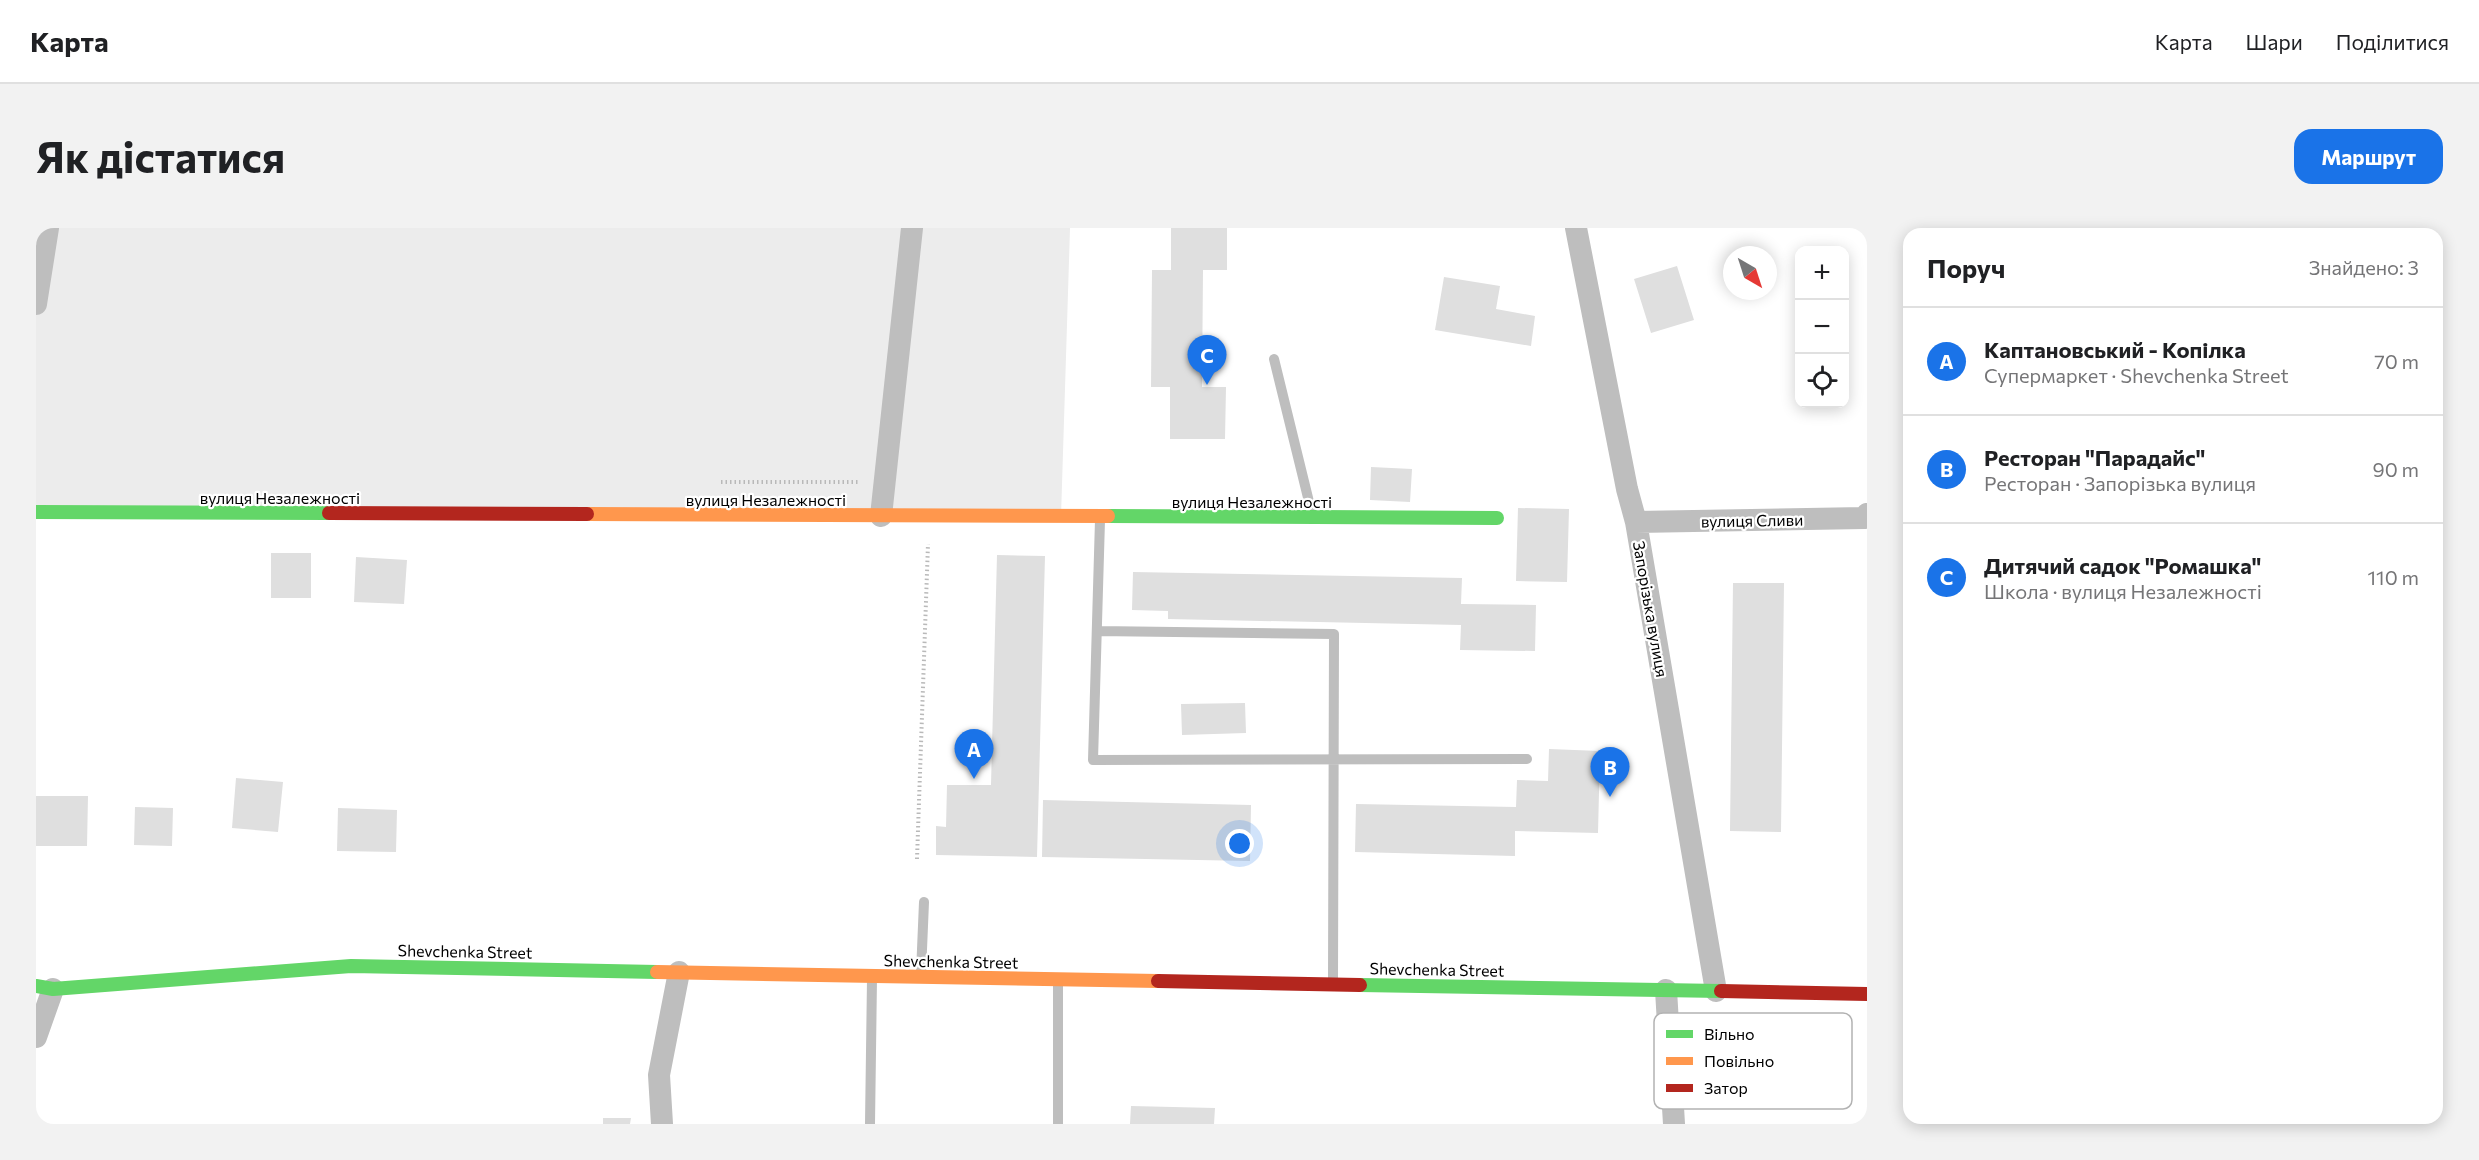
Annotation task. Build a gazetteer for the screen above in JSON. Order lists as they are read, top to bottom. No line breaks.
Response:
{"streets":{"main road":["вулиця Незалежності","Shevchenka Street"],"street":["вулиця Сливи","Запорізька вулиця"]},"crossings":[["вулиця Сливи","Запорізька вулиця"],["Запорізька вулиця","Shevchenka Street"]],"legend":["Вільно","Повільно","Затор"],"north":"bottom right","page":{"header":"Карта","nav":["Карта","Шари","Поділитися"],"buttons":"Маршрут","title":"Як дістатися","heading":["Поруч","Знайдено: 3"],"map_buttons":["+","−"],"list":[{"mark":"A","name":"Каптановський - Копілка","note":"Супермаркет · Shevchenka Street","value":"70 m"},{"mark":"B","name":"Ресторан \"Парадайс\"","note":"Ресторан · Запорізька вулиця","value":"90 m"},{"mark":"C","name":"Дитячий садок \"Ромашка\"","note":"Школа · вулиця Незалежності","value":"110 m"}],"pins":["C","A","B"]}}
